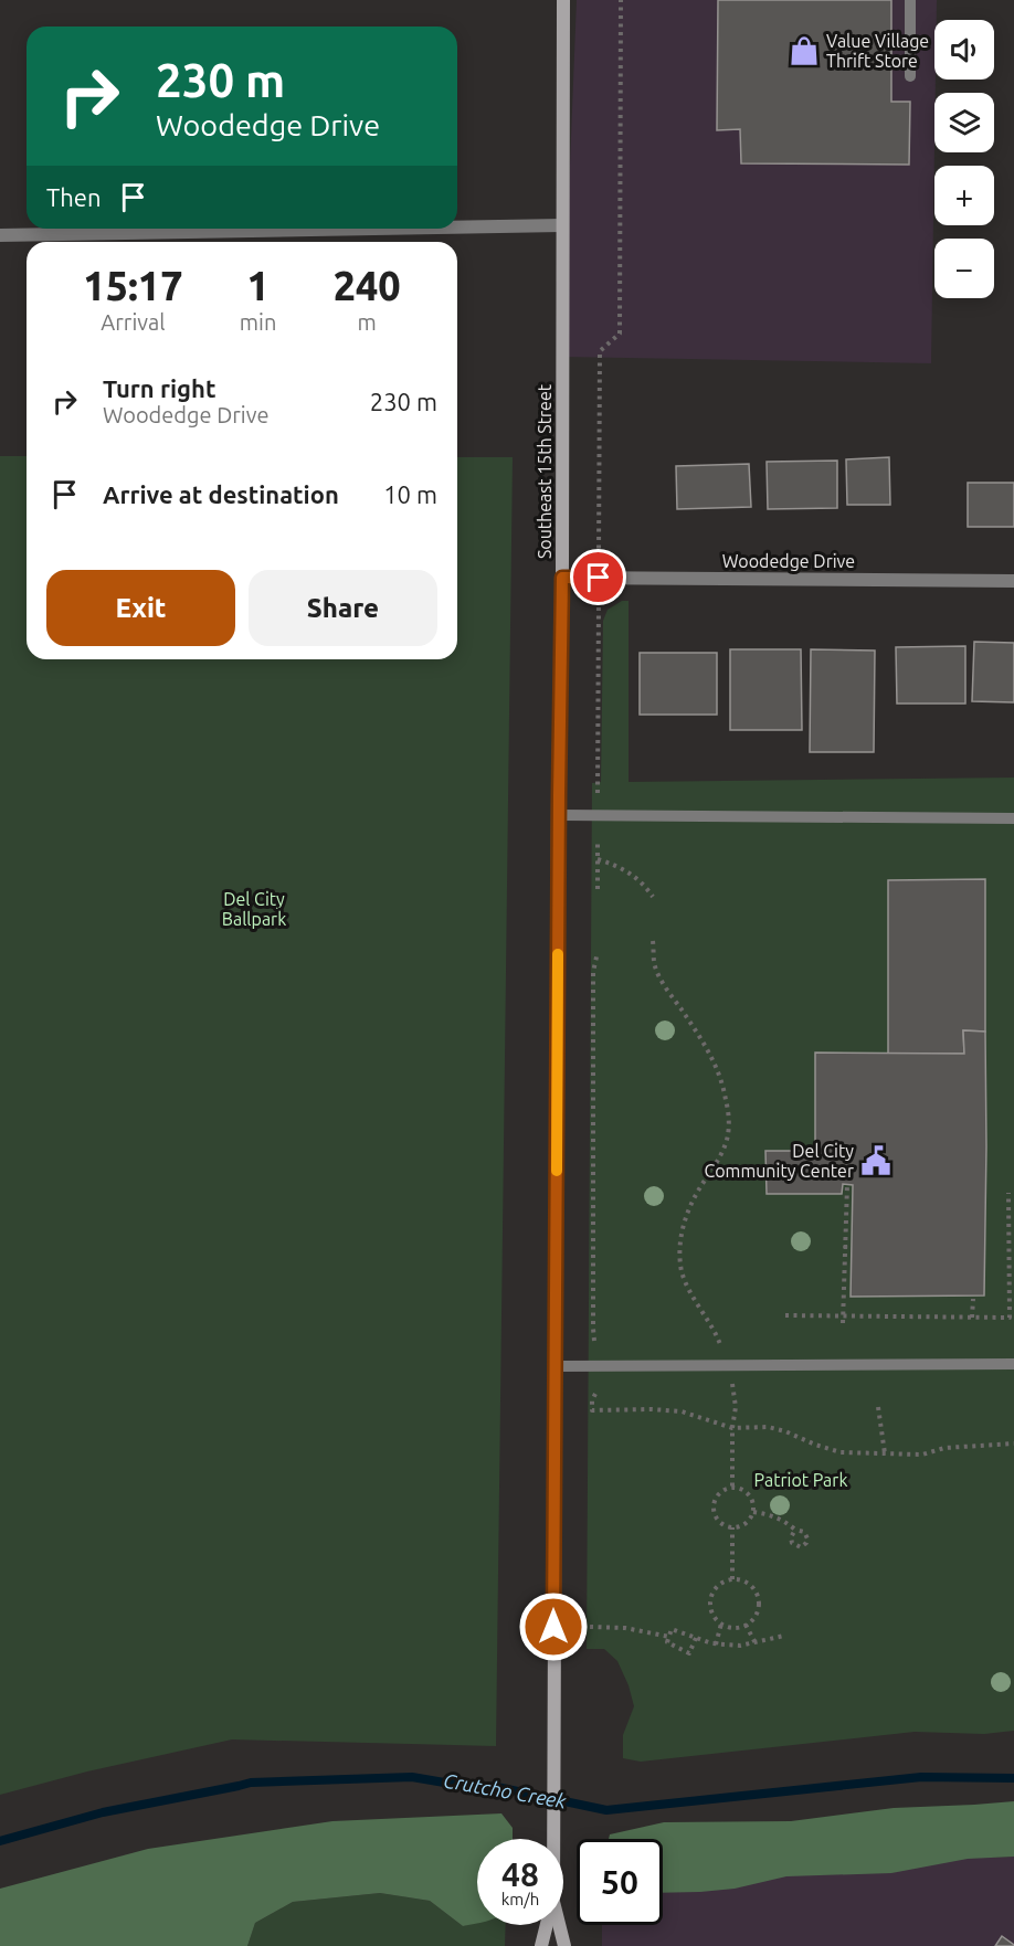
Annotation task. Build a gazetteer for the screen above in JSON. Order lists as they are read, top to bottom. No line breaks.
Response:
{"streets":{"main road":["Southeast 15th Street"],"street":["Woodedge Drive"]},"crossings":[["Southeast 15th Street","Woodedge Drive"]],"water":["Crutcho Creek"],"parks":["Del City Ballpark","Patriot Park"],"places":{"shop":["Value Village Thrift Store"],"public building":["Del City Community Center"]},"page":{"map_buttons":["+","−"],"turn":["230 m","Woodedge Drive"],"then":"Then","eta":["15:17","Arrival","1","min","240","m"],"list":[{"name":"Turn right","note":"Woodedge Drive","value":"230 m"},{"name":"Arrive at destination","value":"10 m"}],"buttons":["Exit","Share"],"speed":"48 km/h","limit":"50"}}
